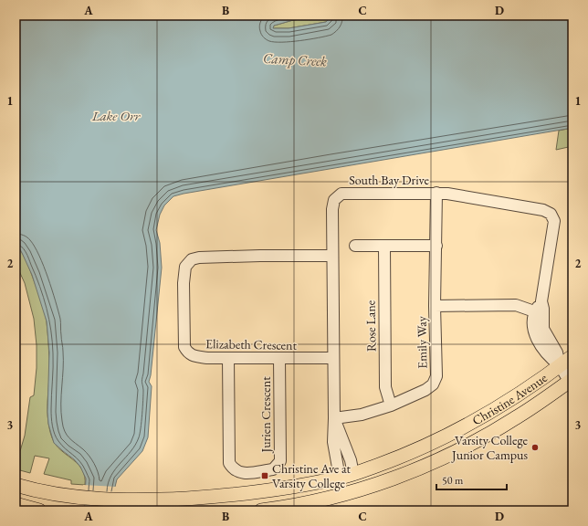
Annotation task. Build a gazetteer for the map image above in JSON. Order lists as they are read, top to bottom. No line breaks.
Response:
{"streets":{"main road":["Christine Avenue"],"street":["South Bay Drive","Rose Lane","Emily Way","Elizabeth Crescent","Jurien Crescent"]},"crossings":[["South Bay Drive","Emily Way"],["South Bay Drive","Elizabeth Crescent"],["South Bay Drive","Christine Avenue"],["Rose Lane","Emily Way"],["Elizabeth Crescent","Jurien Crescent"]],"water":["Camp Creek","Lake Orr"],"places":{"other":["Varsity College Junior Campus"],"transit":["Christine Ave at Varsity College"]},"scale_bar":"50 m","grid":{"columns":["A","B","C","D"],"rows":["1","2","3"]}}
